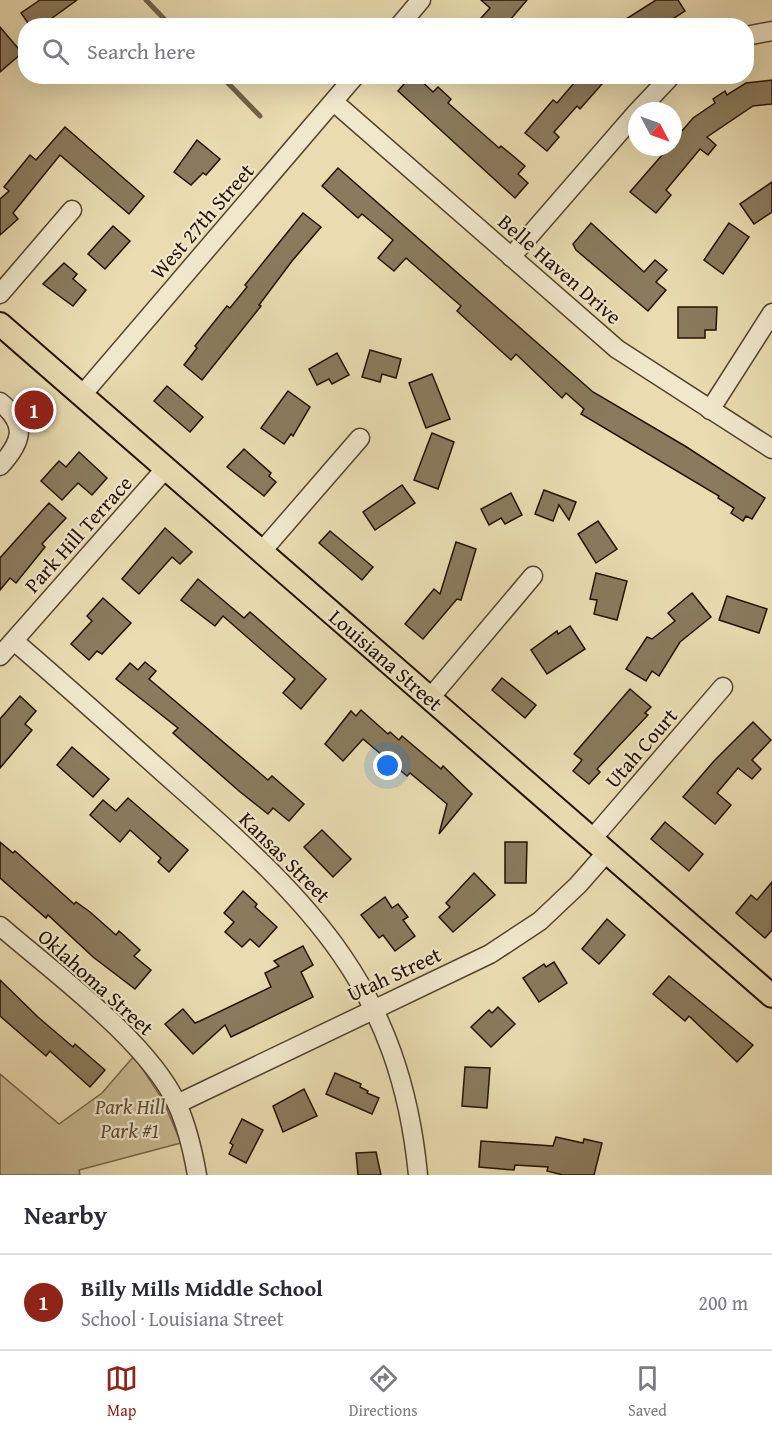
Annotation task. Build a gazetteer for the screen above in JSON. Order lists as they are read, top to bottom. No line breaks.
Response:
{"streets":{"main road":["Louisiana Street"],"street":["West 27th Street","Belle Haven Drive","Park Hill Terrace","Utah Court","Kansas Street","Utah Street","Oklahoma Street"]},"crossings":[["West 27th Street","Belle Haven Drive"],["West 27th Street","Louisiana Street"],["Park Hill Terrace","Louisiana Street"],["Park Hill Terrace","Kansas Street"],["Louisiana Street","Utah Court"],["Louisiana Street","Utah Street"],["Utah Court","Utah Street"],["Kansas Street","Utah Street"],["Utah Street","Oklahoma Street"]],"parks":["Park Hill Park #1"],"north":"bottom right","page":{"search":"Search here","pins":"1","heading":"Nearby","list":[{"mark":"1","name":"Billy Mills Middle School","note":"School · Louisiana Street","value":"200 m"}],"nav":["Map","Directions","Saved"]}}
